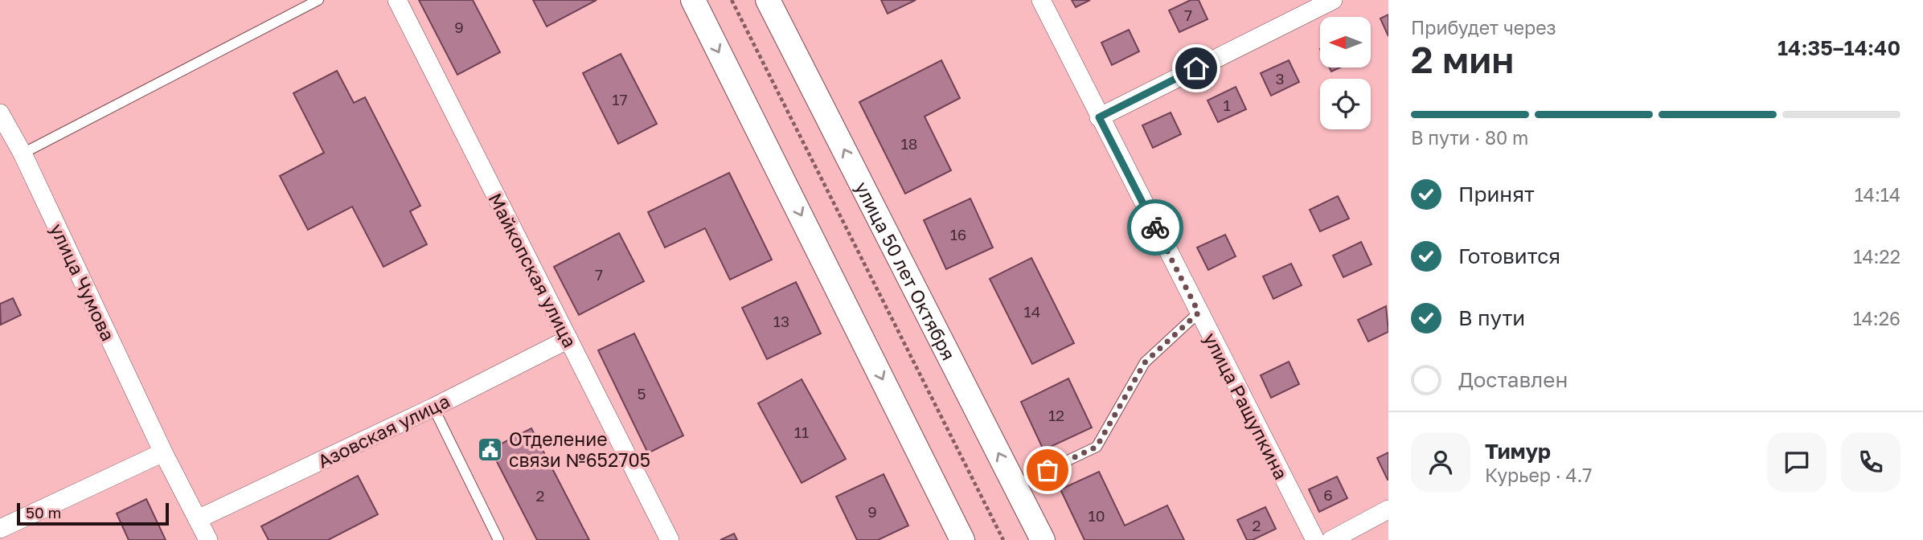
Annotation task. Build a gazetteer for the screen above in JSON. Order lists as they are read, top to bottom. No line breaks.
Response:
{"streets":{"street":["Майкопская улица","улица 50 лет Октября","улица Чумова","улица Ращупкина","Азовская улица"]},"crossings":[["Майкопская улица","Азовская улица"],["улица Чумова","Азовская улица"]],"places":{"public building":["Отделение связи №652705"]},"house_numbers":["7","9","3","17","1","18","16","7","14","13","5","12","11","6","2","9","10","2"],"scale_bar":"50 m","north":"left","page":{"heading":["2 мин","Прибудет через","14:35–14:40"],"panel":["Тимур","Курьер · 4.7"],"bar":"В пути · 80 m","list":[["Принят","14:14"],["Готовится","14:22"],["В пути","14:26"],"Доставлен"],"scale":"50 m"}}
